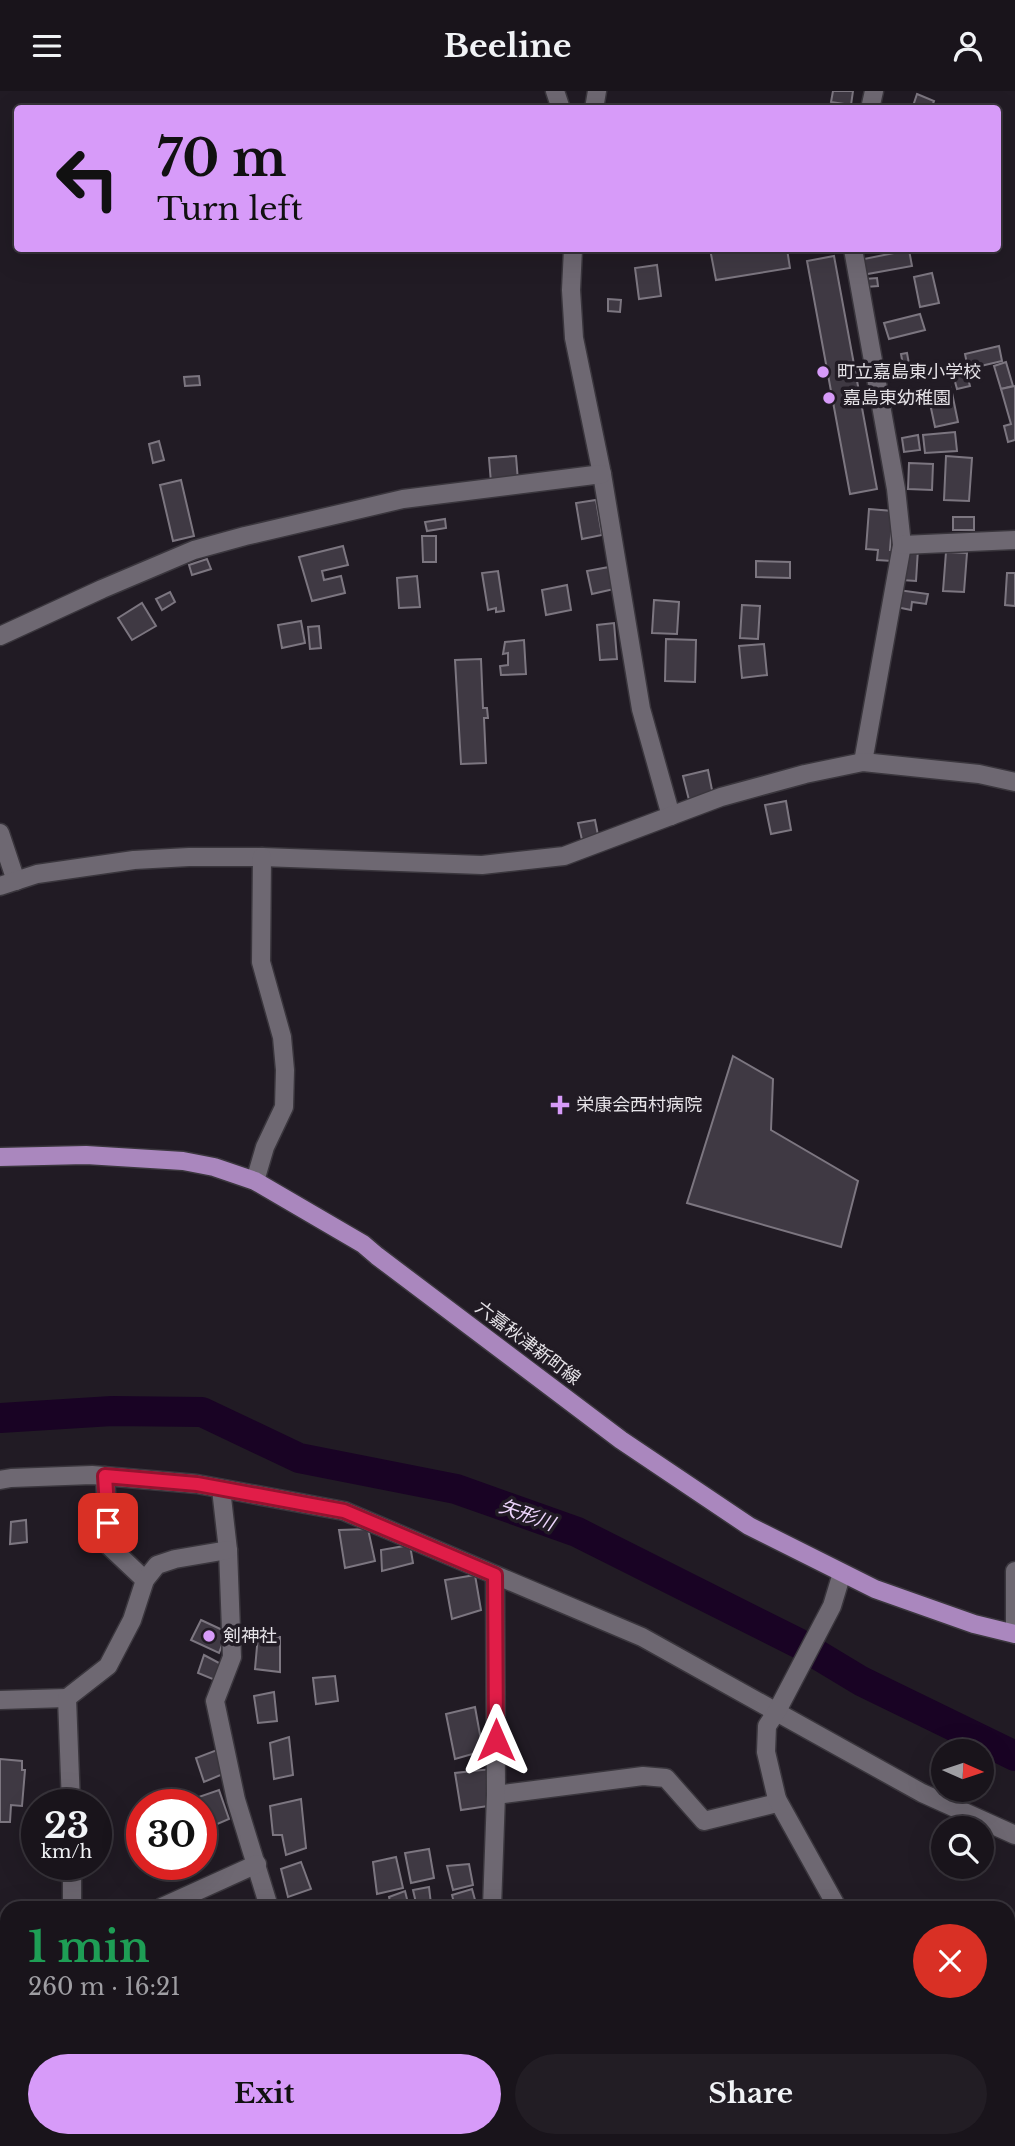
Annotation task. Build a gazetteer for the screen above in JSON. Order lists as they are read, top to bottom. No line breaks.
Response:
{"streets":{"main road":["六嘉秋津新町線"]},"water":["矢形川"],"places":{"other":["町立嘉島東小学校","嘉島東幼稚園","剣神社"],"health":["栄康会西村病院"]},"north":"right","page":{"header":"Beeline","turn":["70 m","Turn left"],"speed":"23 km/h","limit":"30","heading":["1 min","260 m · 16:21"],"buttons":["Exit","Share"]}}
